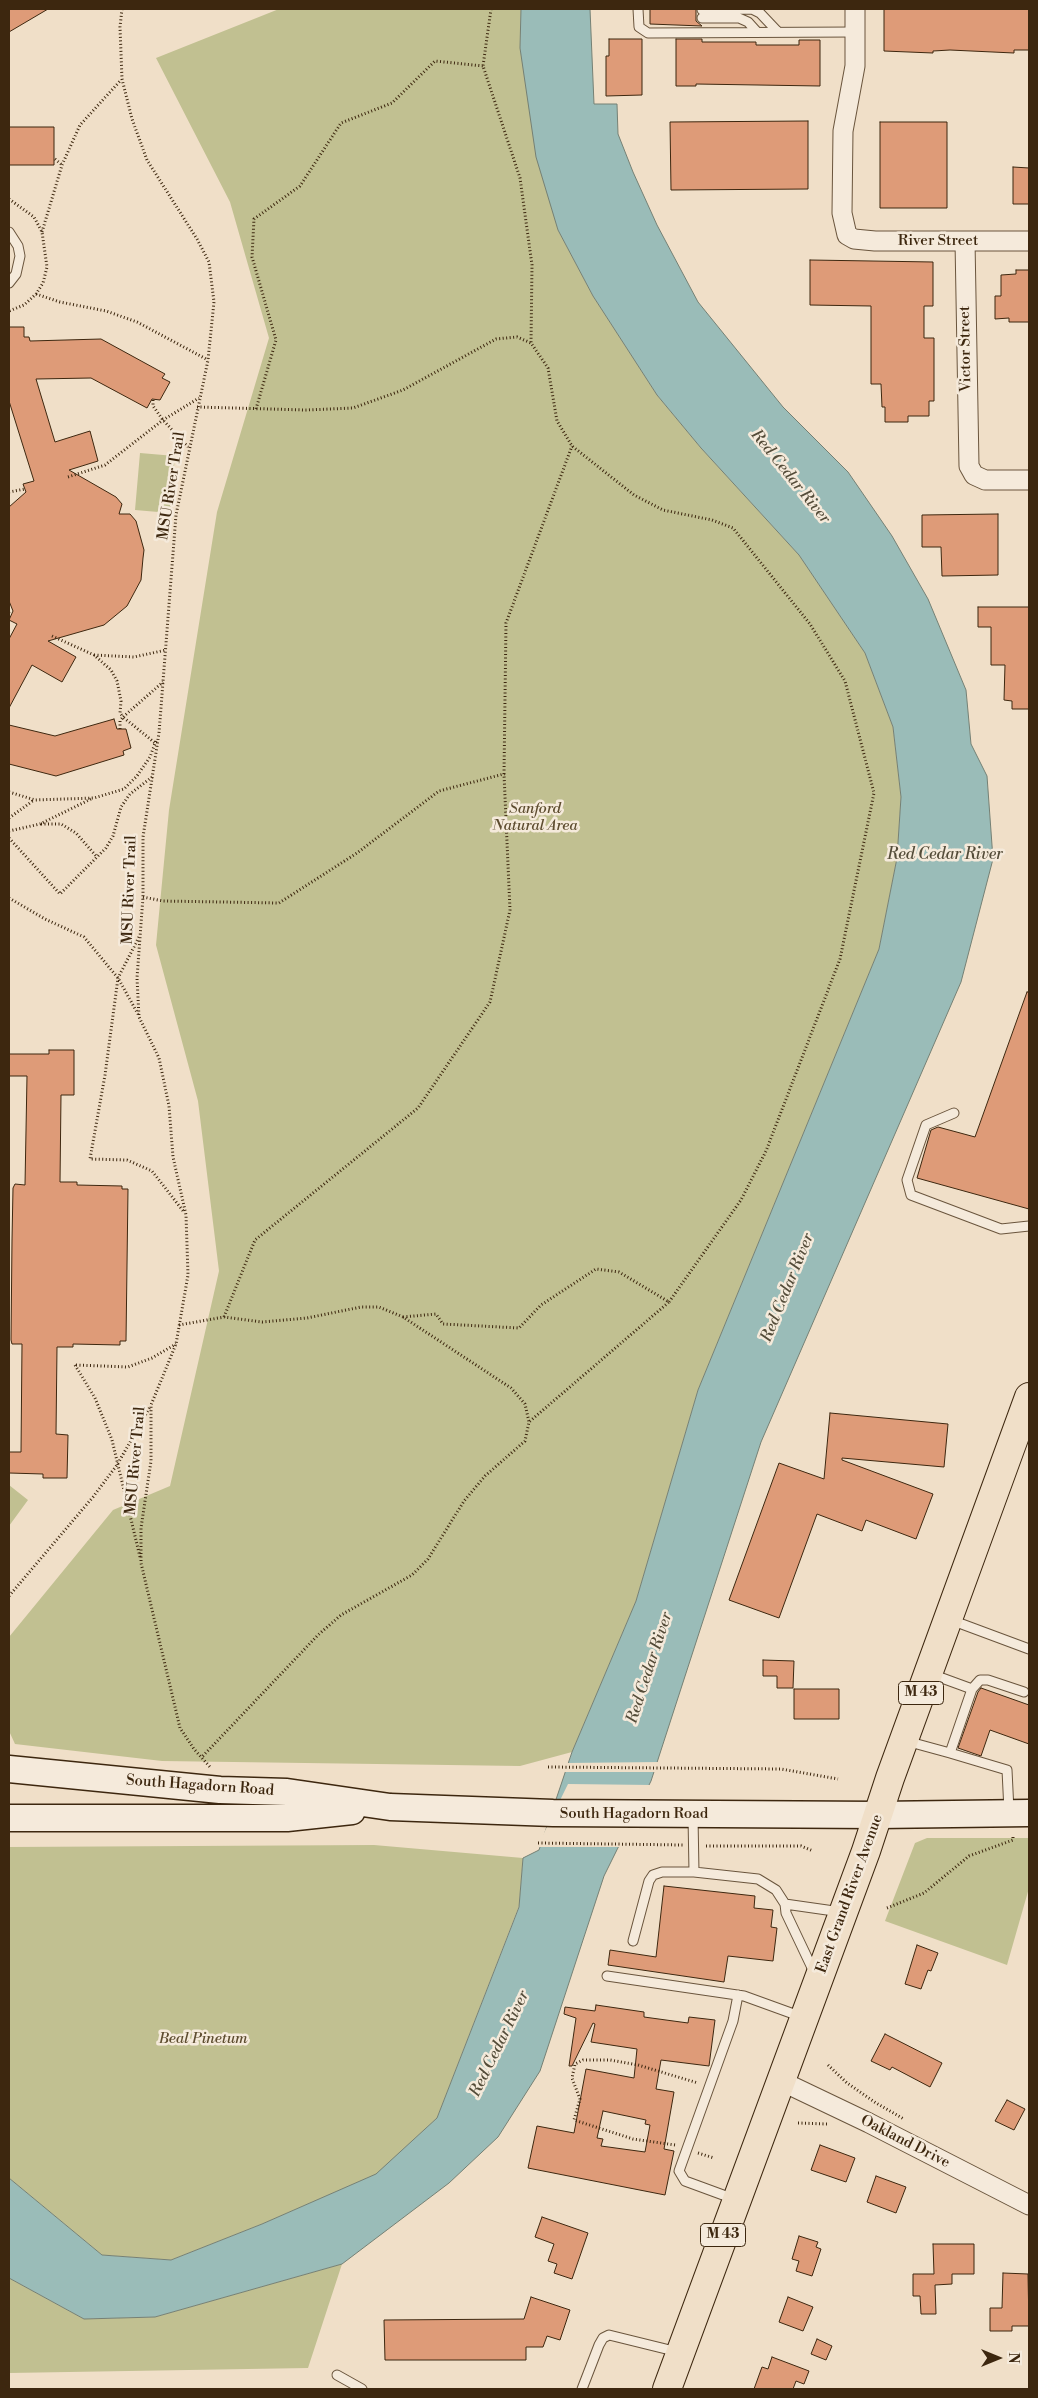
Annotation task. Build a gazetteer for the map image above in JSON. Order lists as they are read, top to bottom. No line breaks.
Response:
{"streets":{"main road":["M 43","East Grand River Avenue"],"street":["River Street","Victor Street","South Hagadorn Road","Oakland Drive"],"path":["MSU River Trail"]},"crossings":[["River Street","Victor Street"],["South Hagadorn Road","East Grand River Avenue"],["East Grand River Avenue","Oakland Drive"]],"water":["Red Cedar River"],"parks":["Sanford Natural Area","Beal Pinetum"],"north":"right"}
